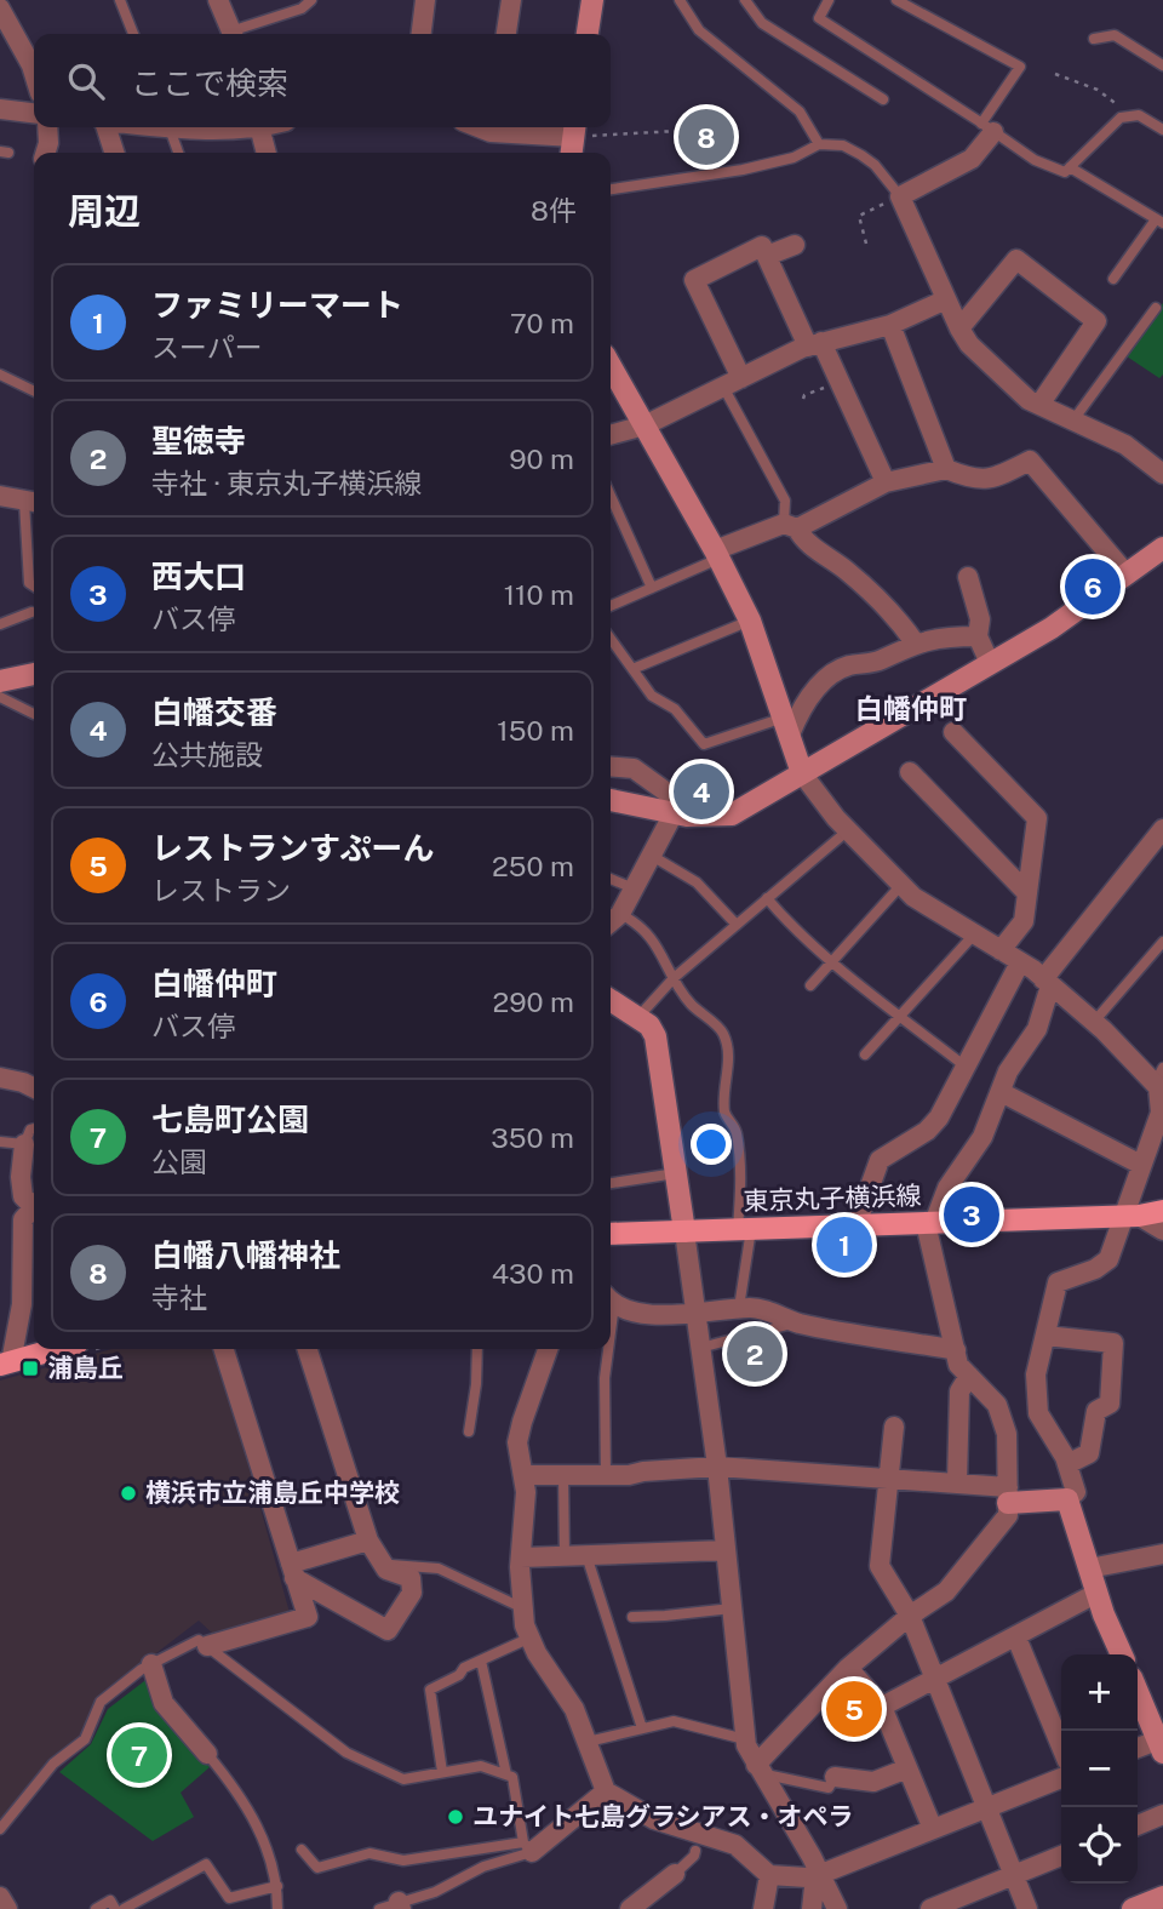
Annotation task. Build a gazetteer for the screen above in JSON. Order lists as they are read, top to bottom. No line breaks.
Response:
{"streets":{"main road":["東京丸子横浜線"]},"districts":["白幡仲町"],"places":{"transit":["浦島丘"],"other":["横浜市立浦島丘中学校","ユナイト七島グラシアス・オペラ"]},"page":{"search":"ここで検索","pins":["8","6","4","3","1","2","5","7"],"heading":["周辺","8件"],"list":[{"mark":"1","name":"ファミリーマート","note":"スーパー","value":"70 m"},{"mark":"2","name":"聖徳寺","note":"寺社 · 東京丸子横浜線","value":"90 m"},{"mark":"3","name":"西大口","note":"バス停","value":"110 m"},{"mark":"4","name":"白幡交番","note":"公共施設","value":"150 m"},{"mark":"5","name":"レストランすぷーん","note":"レストラン","value":"250 m"},{"mark":"6","name":"白幡仲町","note":"バス停","value":"290 m"},{"mark":"7","name":"七島町公園","note":"公園","value":"350 m"},{"mark":"8","name":"白幡八幡神社","note":"寺社","value":"430 m"}],"map_buttons":["+","−"]}}
